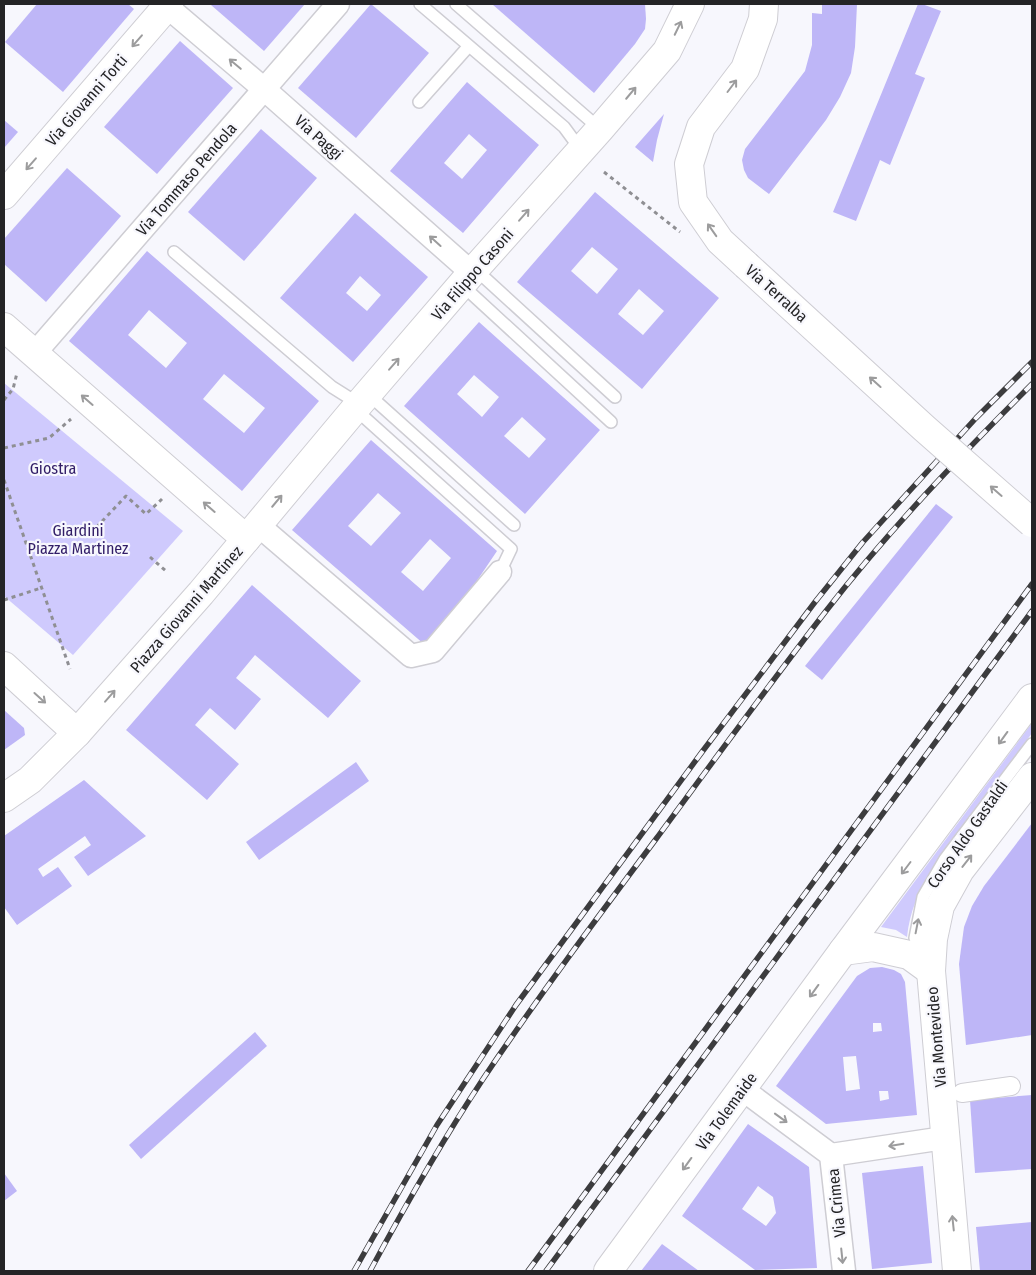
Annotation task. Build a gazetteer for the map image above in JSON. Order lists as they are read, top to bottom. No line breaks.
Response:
{"streets":{"street":["Via Giovanni Torti","Via Paggi","Via Tommaso Pendola","Via Filippo Casoni","Via Terralba","Piazza Giovanni Martinez","Corso Aldo Gastaldi","Via Montevideo","Via Tolemaide","Via Crimea"]},"crossings":[["Via Giovanni Torti","Via Paggi"],["Via Paggi","Via Tommaso Pendola"],["Via Paggi","Via Filippo Casoni"],["Via Tommaso Pendola","Piazza Giovanni Martinez"],["Via Filippo Casoni","Piazza Giovanni Martinez"],["Corso Aldo Gastaldi","Via Montevideo"],["Corso Aldo Gastaldi","Via Tolemaide"],["Via Montevideo","Via Tolemaide"],["Via Tolemaide","Via Crimea"]],"one_way":["Via Giovanni Torti","Via Paggi","Via Filippo Casoni","Via Terralba","Via Tolemaide","Via Crimea"],"parks":["Giostra","Giardini Piazza Martinez"]}
